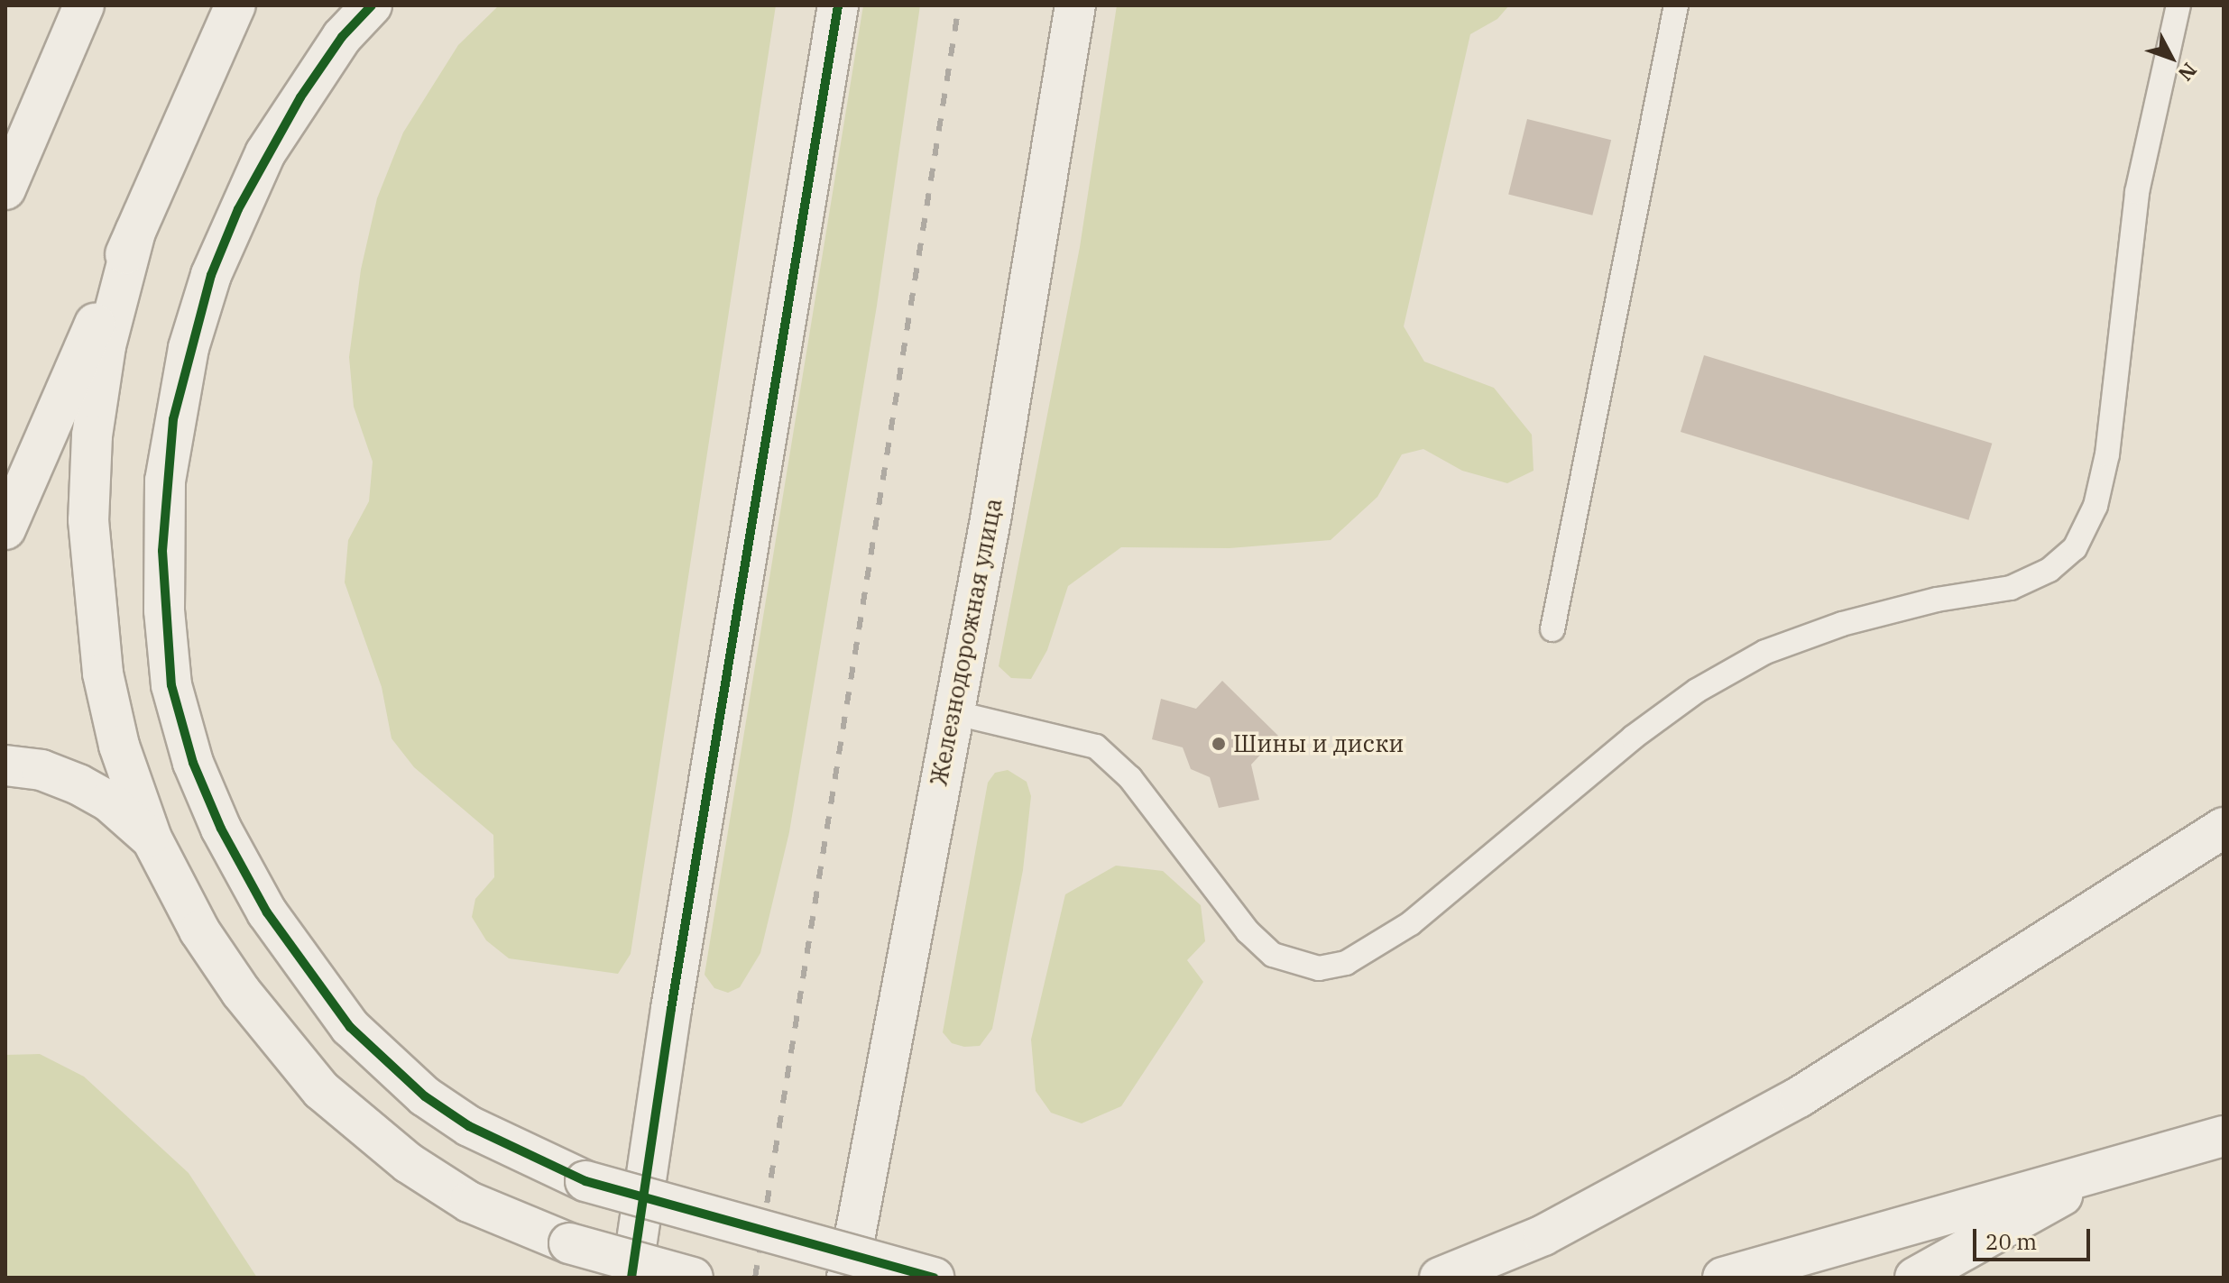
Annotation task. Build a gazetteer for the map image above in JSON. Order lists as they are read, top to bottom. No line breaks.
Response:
{"streets":{"street":["Железнодорожная улица"]},"places":["Шины и диски"],"scale_bar":"20 m","north":"bottom right"}
